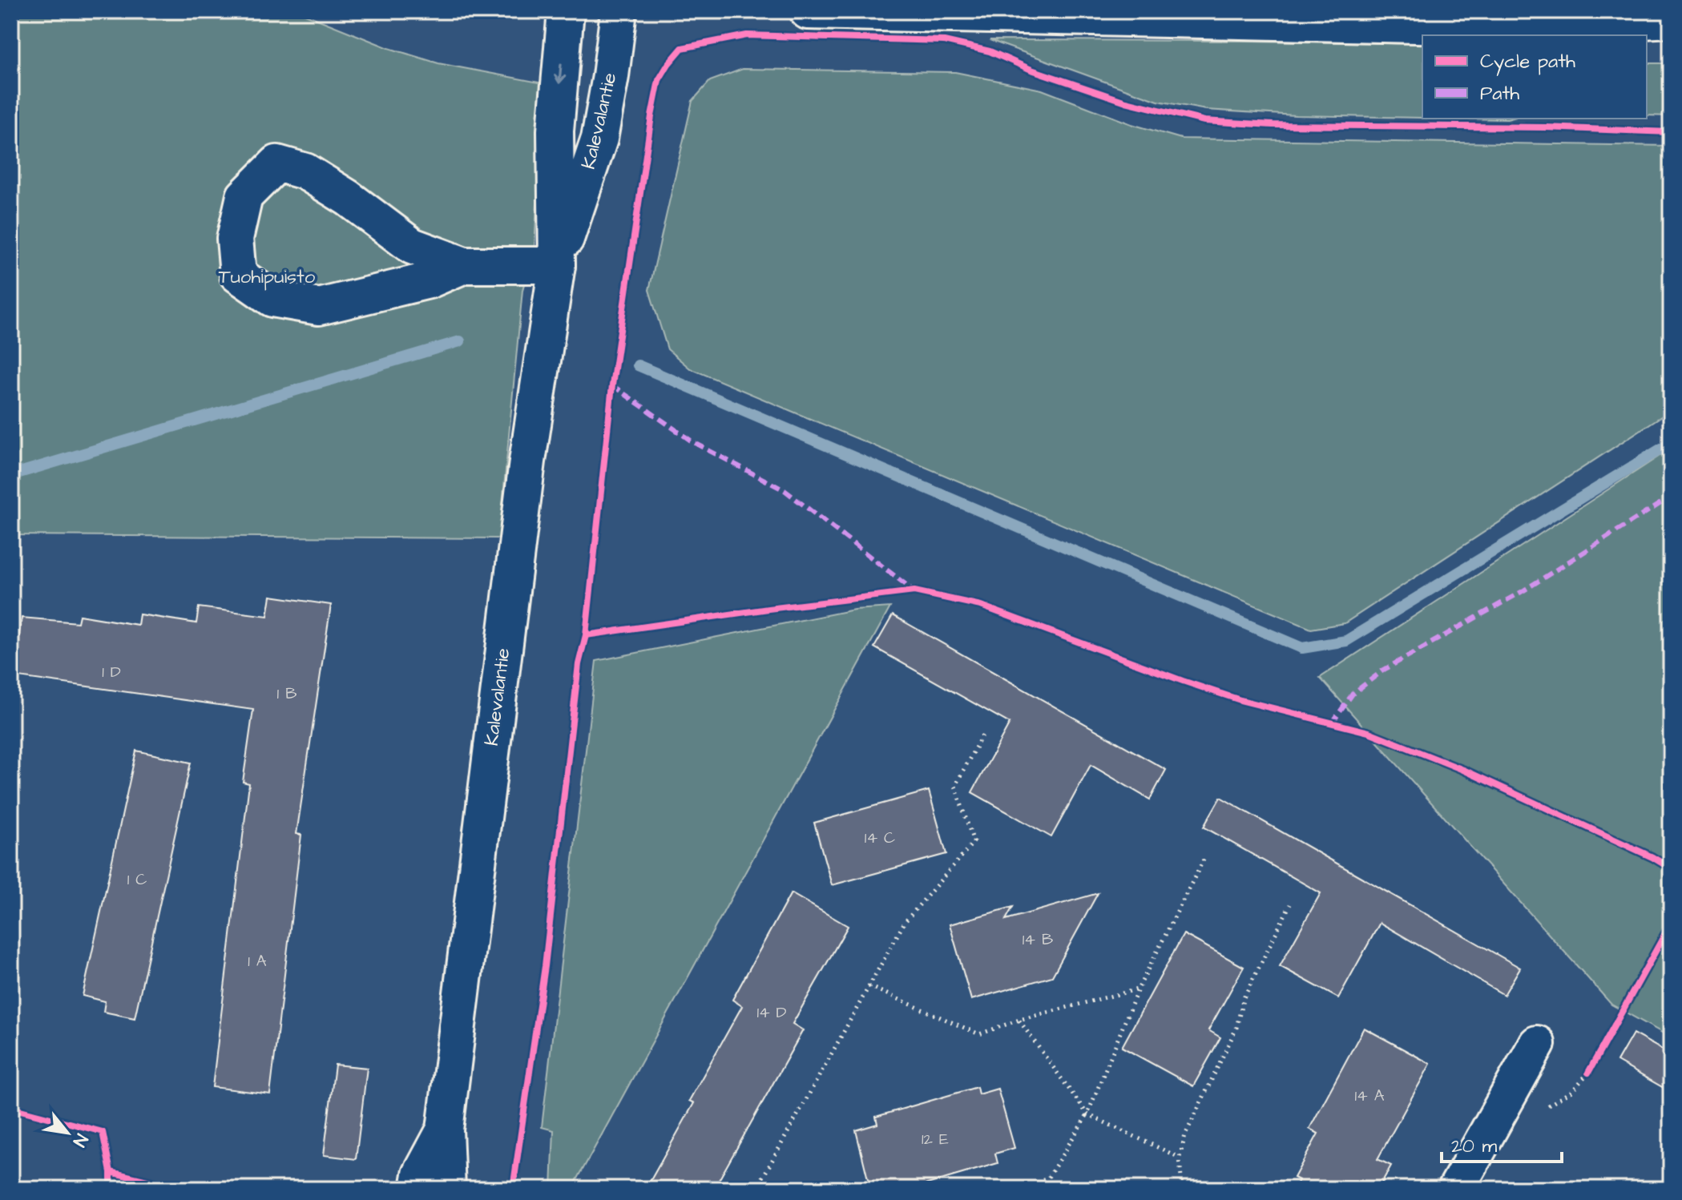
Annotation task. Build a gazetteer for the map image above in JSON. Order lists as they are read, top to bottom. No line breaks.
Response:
{"streets":{"main road":["Kalevalantie"]},"parks":["Tuohipuisto"],"house_numbers":["1 D","1 B","14 C","1 C","14 B","1 A","14 D","14 A","12 E"],"legend":["Cycle path","Path"],"scale_bar":"20 m","north":"bottom right"}
